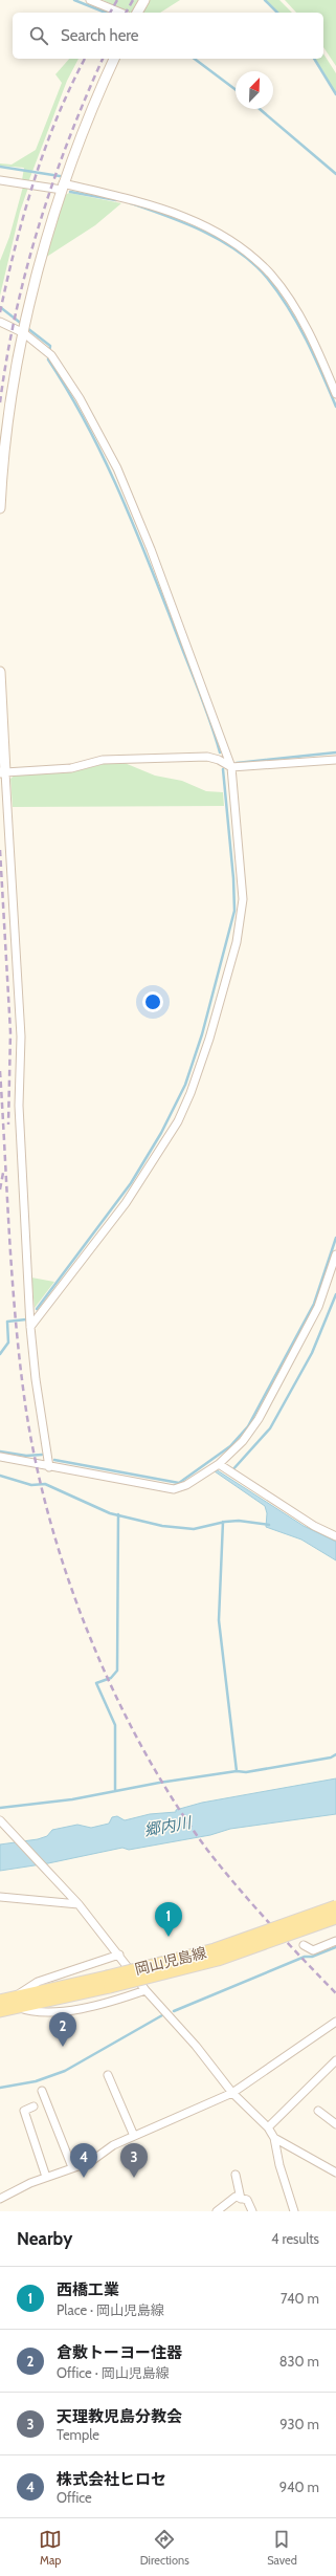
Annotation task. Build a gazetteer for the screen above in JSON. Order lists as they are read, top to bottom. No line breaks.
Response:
{"streets":{"main road":["岡山児島線"]},"water":["郷内川"],"north":"top right","page":{"search":"Search here","pins":["1","2","3","4"],"heading":["Nearby","4 results"],"list":[{"mark":"1","name":"西橋工業","note":"Place · 岡山児島線","value":"740 m"},{"mark":"2","name":"倉敷トーヨー住器","note":"Office · 岡山児島線","value":"830 m"},{"mark":"3","name":"天理教児島分教会","note":"Temple","value":"930 m"},{"mark":"4","name":"株式会社ヒロセ","note":"Office","value":"940 m"}],"nav":["Map","Directions","Saved"]}}
